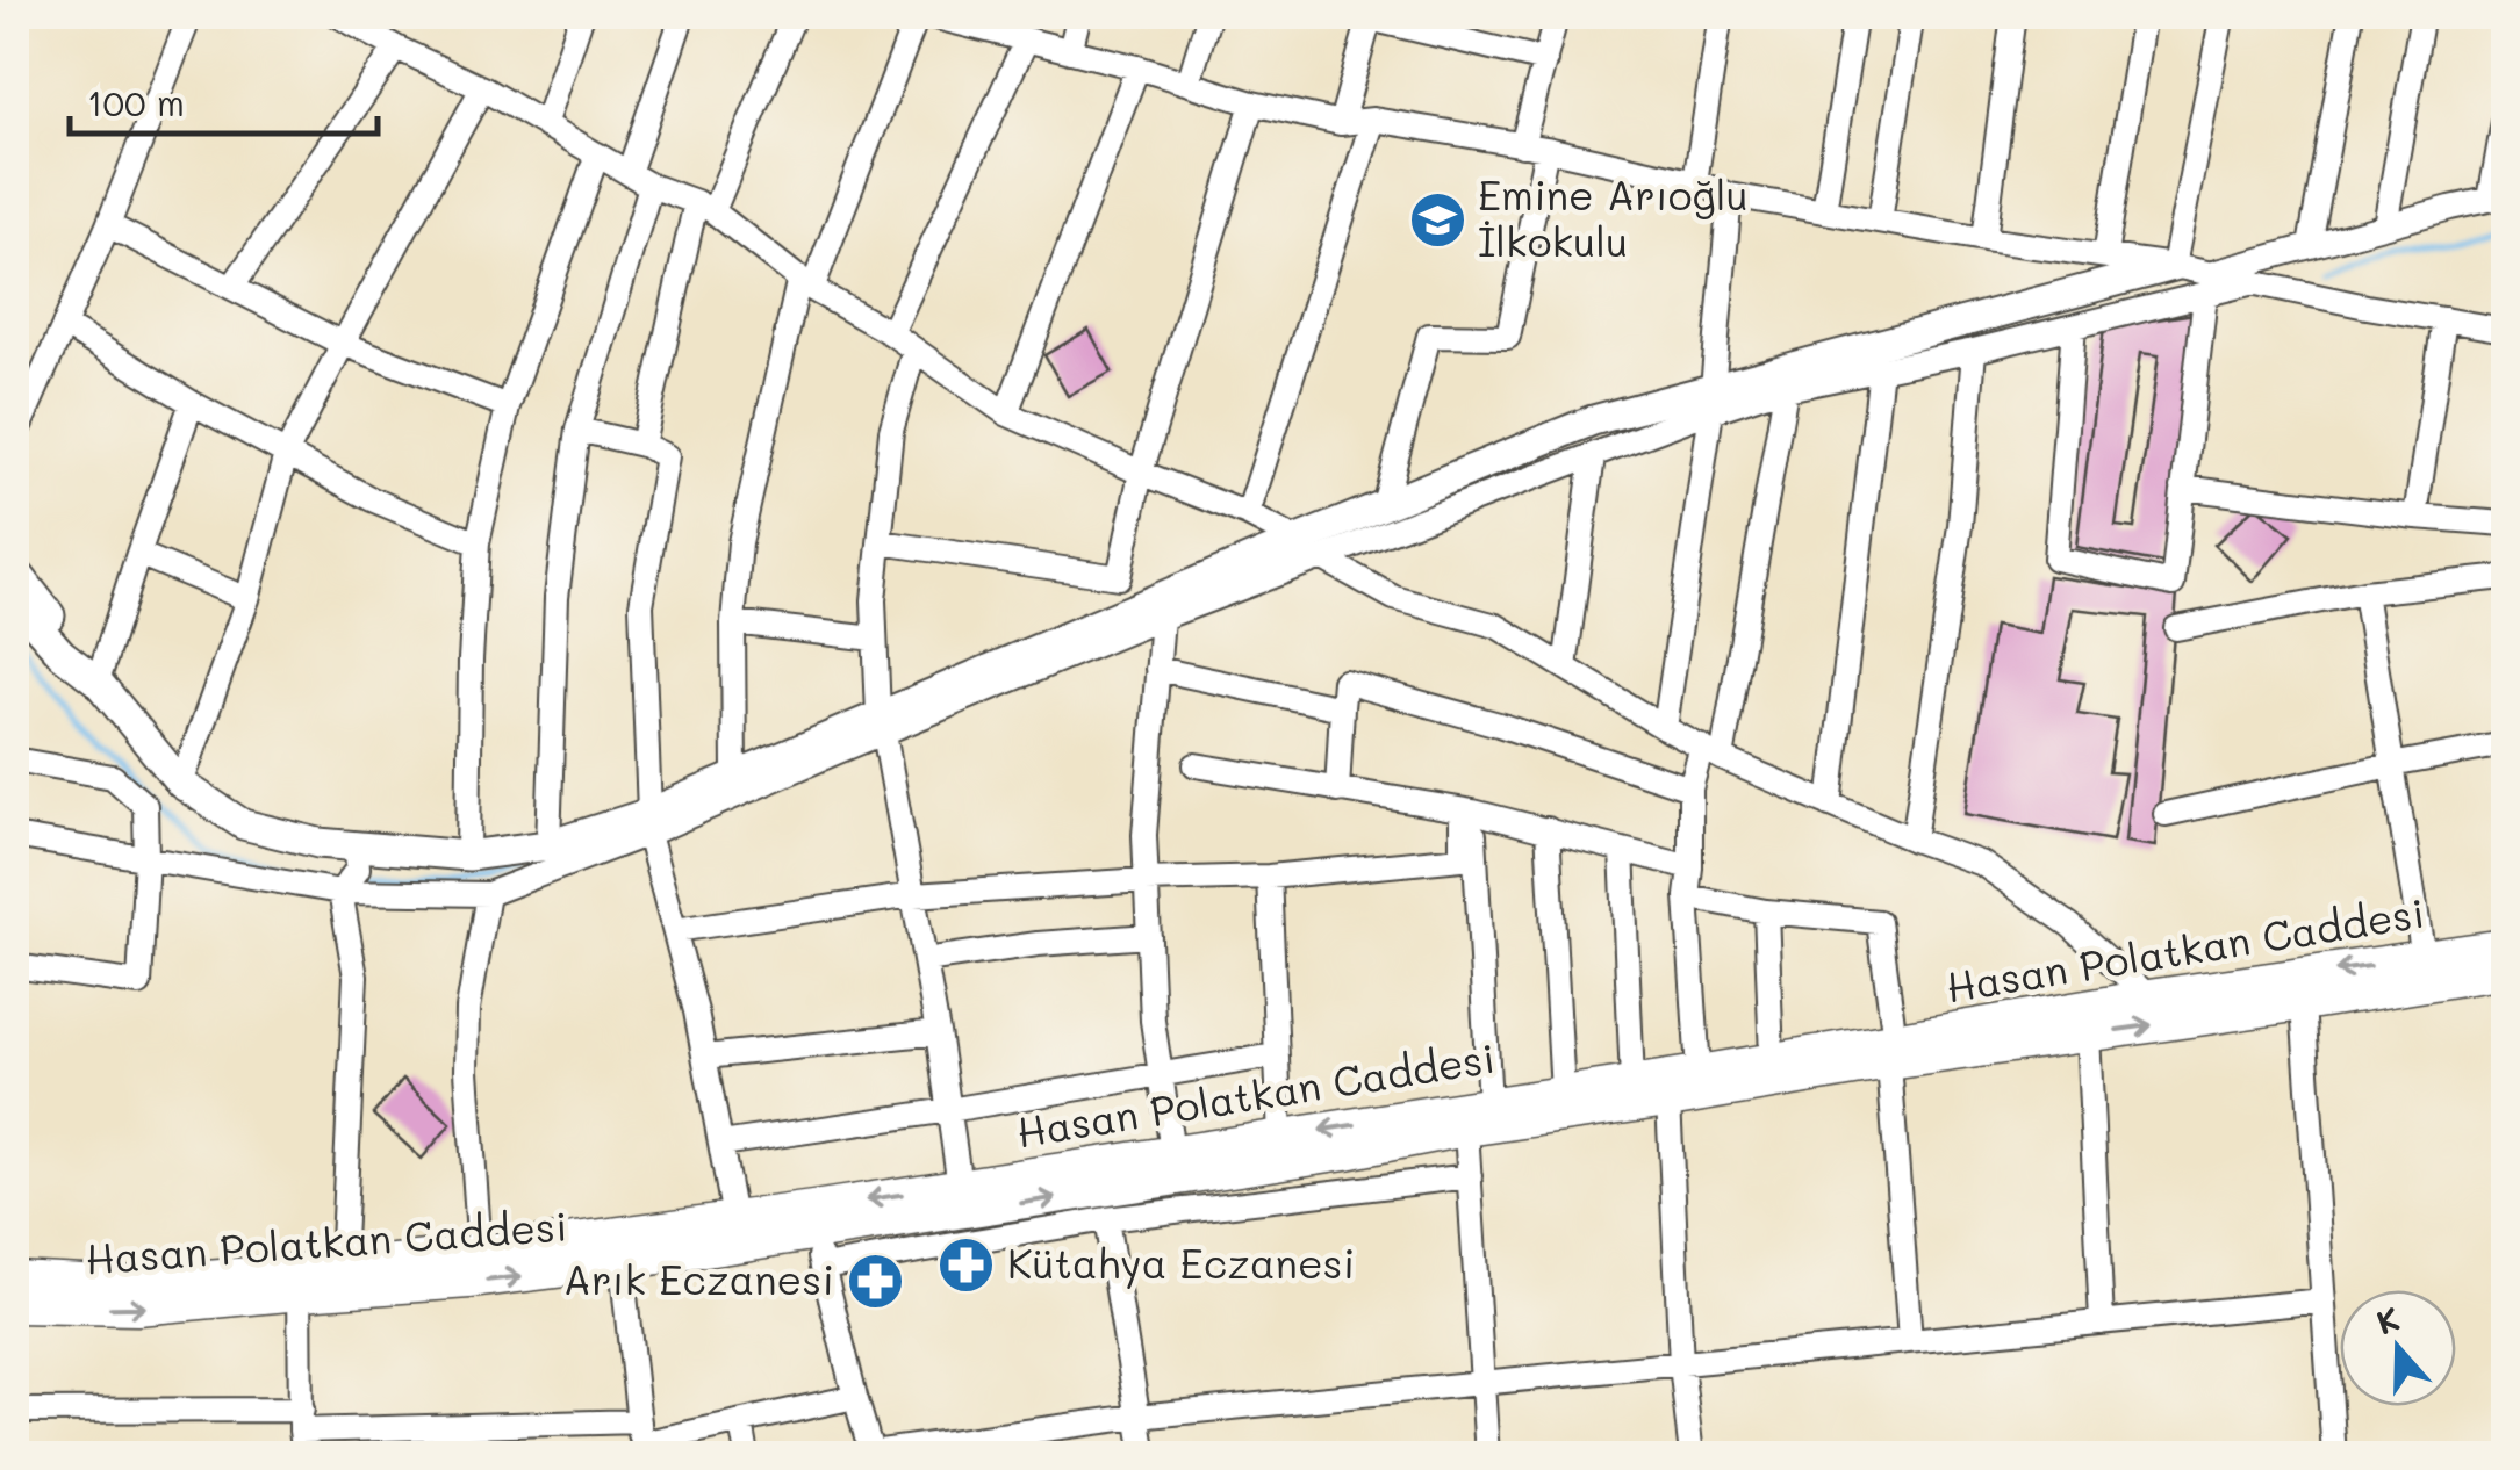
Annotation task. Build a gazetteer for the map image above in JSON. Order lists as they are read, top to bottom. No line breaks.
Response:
{"streets":{"main road":["Hasan Polatkan Caddesi"]},"places":{"school or university":["Emine Arıoğlu İlkokulu"],"pharmacy":["Kütahya Eczanesi","Arık Eczanesi"]},"scale_bar":"100 m","north":"top"}
